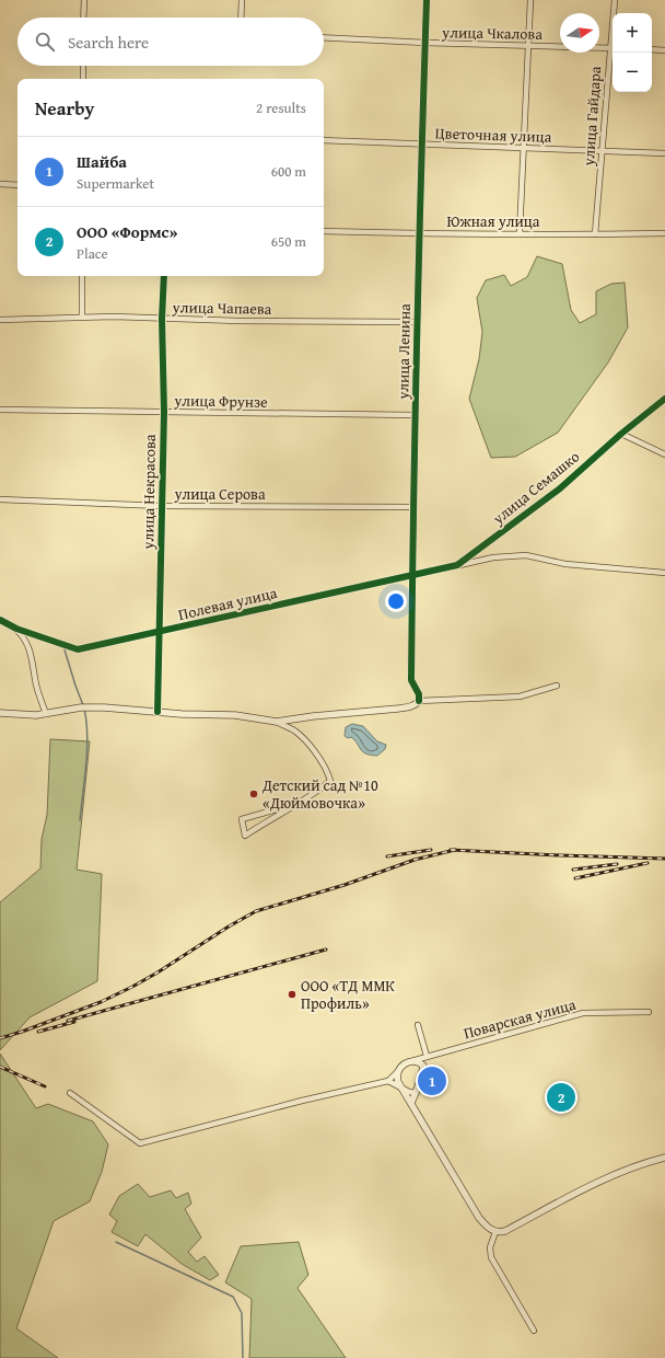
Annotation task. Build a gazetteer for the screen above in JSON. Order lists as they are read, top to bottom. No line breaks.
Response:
{"streets":{"street":["улица Чкалова","улица Гайдара","Цветочная улица","Южная улица","улица Чапаева","улица Ленина","улица Фрунзе","улица Семашко","улица Некрасова","улица Серова","Полевая улица","Поварская улица"]},"crossings":[["улица Чкалова","улица Гайдара"],["улица Чкалова","улица Ленина"],["улица Гайдара","Цветочная улица"],["улица Гайдара","Южная улица"],["Цветочная улица","улица Ленина"],["Южная улица","улица Ленина"],["улица Чапаева","улица Ленина"],["улица Чапаева","улица Некрасова"],["улица Ленина","улица Фрунзе"],["улица Ленина","улица Семашко"],["улица Ленина","улица Серова"],["улица Ленина","Полевая улица"],["улица Фрунзе","улица Некрасова"],["улица Семашко","Полевая улица"],["улица Некрасова","улица Серова"],["улица Некрасова","Полевая улица"]],"places":["Детский сад №10 «Дюймовочка»","ООО «ТД ММК Профиль»"],"north":"right","page":{"map_buttons":["+","−"],"search":"Search here","heading":["Nearby","2 results"],"list":[{"mark":"1","name":"Шайба","note":"Supermarket","value":"600 m"},{"mark":"2","name":"ООО «Формс»","note":"Place","value":"650 m"}],"pins":["1","2"]}}
